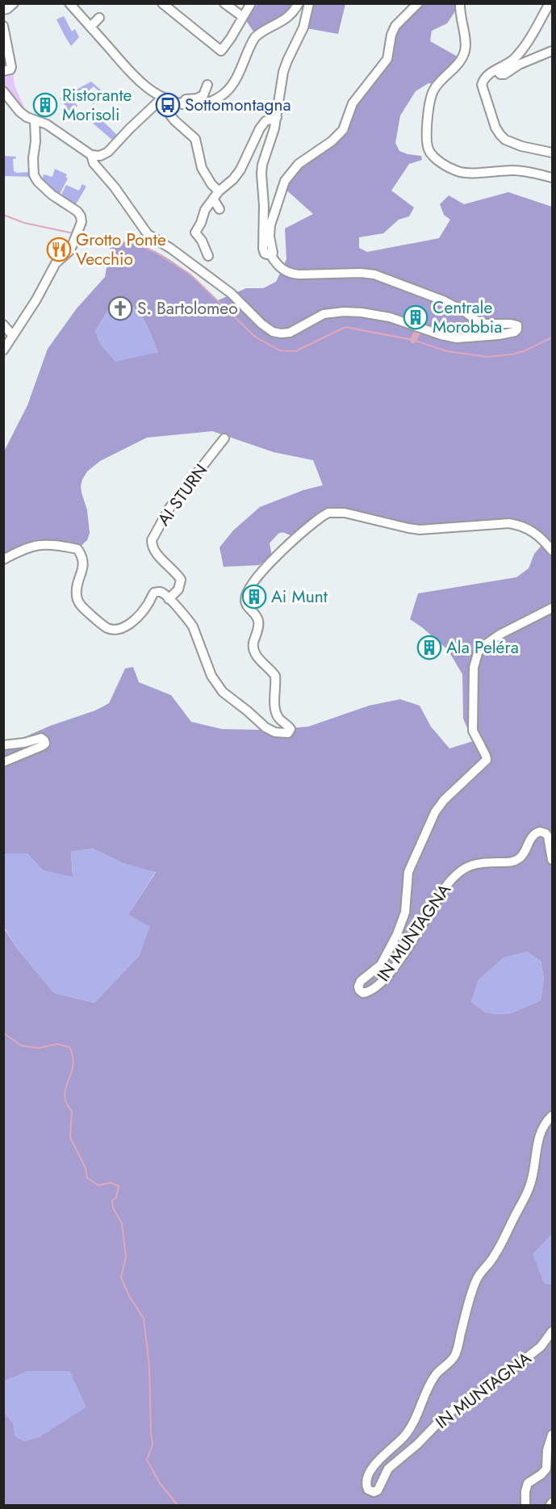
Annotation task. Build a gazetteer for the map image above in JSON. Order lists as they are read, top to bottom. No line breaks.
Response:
{"streets":{"street":["AI STURN","IN MUNTAGNA"]},"places":{"building":["Ristorante Morisoli","Centrale Morobbia","Ai Munt","Ala Peléra"],"bus stop":["Sottomontagna"],"restaurant":["Grotto Ponte Vecchio"],"church":["S. Bartolomeo"]}}
